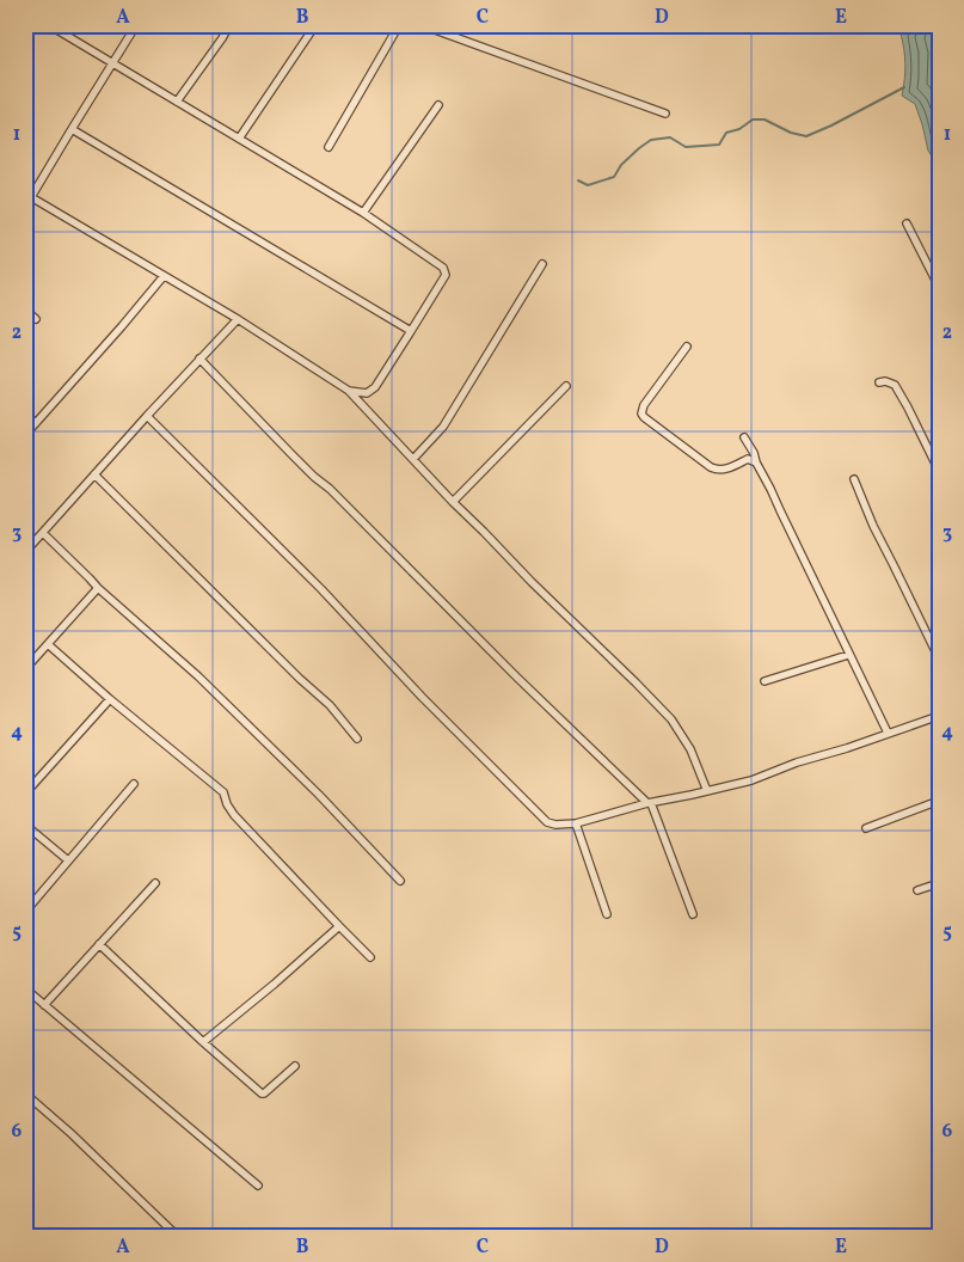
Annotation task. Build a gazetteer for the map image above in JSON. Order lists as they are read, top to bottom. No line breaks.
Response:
{"grid":{"columns":["A","B","C","D","E"],"rows":["1","2","3","4","5","6"]}}
